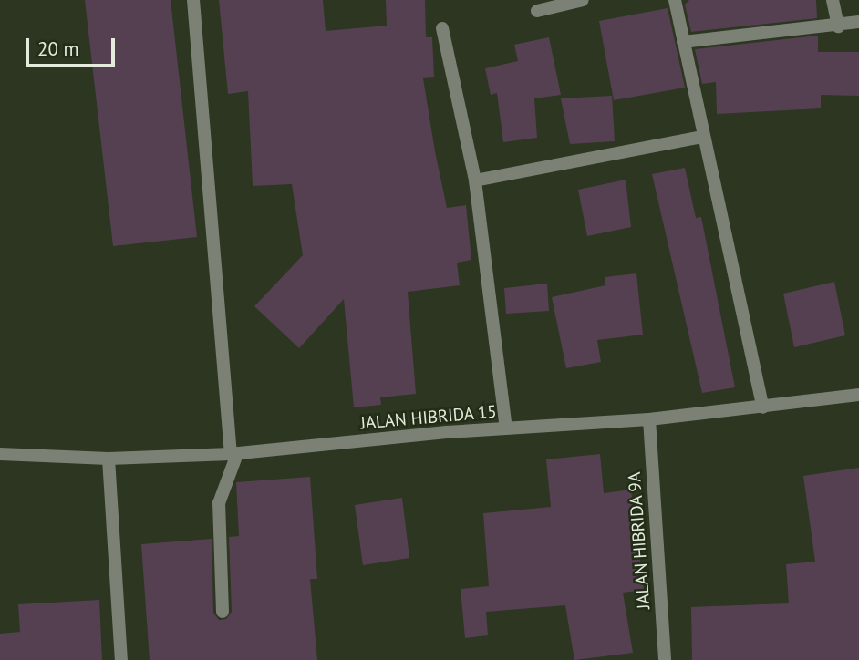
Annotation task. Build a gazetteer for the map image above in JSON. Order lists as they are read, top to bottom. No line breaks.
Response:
{"streets":{"street":["JALAN HIBRIDA 15","JALAN HIBRIDA 9A"]},"crossings":[["JALAN HIBRIDA 15","JALAN HIBRIDA 9A"]],"scale_bar":"20 m"}
